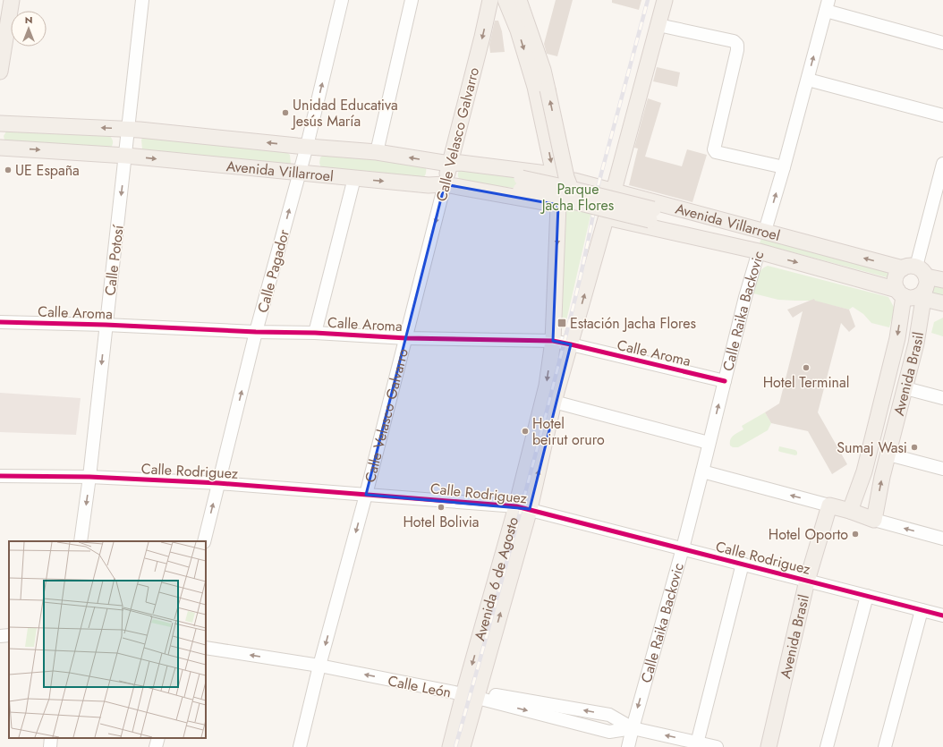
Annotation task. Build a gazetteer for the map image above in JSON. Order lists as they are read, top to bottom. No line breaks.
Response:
{"streets":{"main road":["Calle Velasco Galvarro","Avenida Villarroel","Calle Raika Backovic","Avenida Brasil","Avenida 6 de Agosto"],"street":["Calle Potosí","Calle Pagador","Calle Aroma","Calle Rodriguez","Calle León"]},"crossings":[["Calle Velasco Galvarro","Avenida Villarroel"],["Calle Velasco Galvarro","Calle Aroma"],["Calle Velasco Galvarro","Calle Rodriguez"],["Calle Velasco Galvarro","Calle León"],["Avenida Villarroel","Calle Potosí"],["Avenida Villarroel","Calle Pagador"],["Avenida Villarroel","Calle Raika Backovic"],["Avenida Villarroel","Avenida Brasil"],["Avenida Villarroel","Avenida 6 de Agosto"],["Calle Potosí","Calle Aroma"],["Calle Potosí","Calle Rodriguez"],["Calle Pagador","Calle Aroma"],["Calle Pagador","Calle Rodriguez"],["Calle Raika Backovic","Calle Aroma"],["Calle Raika Backovic","Calle Rodriguez"],["Calle Raika Backovic","Calle León"],["Calle Aroma","Avenida 6 de Agosto"],["Avenida Brasil","Calle Rodriguez"],["Calle Rodriguez","Avenida 6 de Agosto"],["Avenida 6 de Agosto","Calle León"]],"one_way":["Calle Velasco Galvarro","Calle Potosí","Calle León"],"parks":["Parque Jacha Flores"],"places":{"other":["Unidad Educativa Jesús María","UE España","Hotel Terminal","Hotel beirut oruro","Sumaj Wasi","Hotel Bolivia","Hotel Oporto"],"transit":["Estación Jacha Flores"]},"north":"top"}
